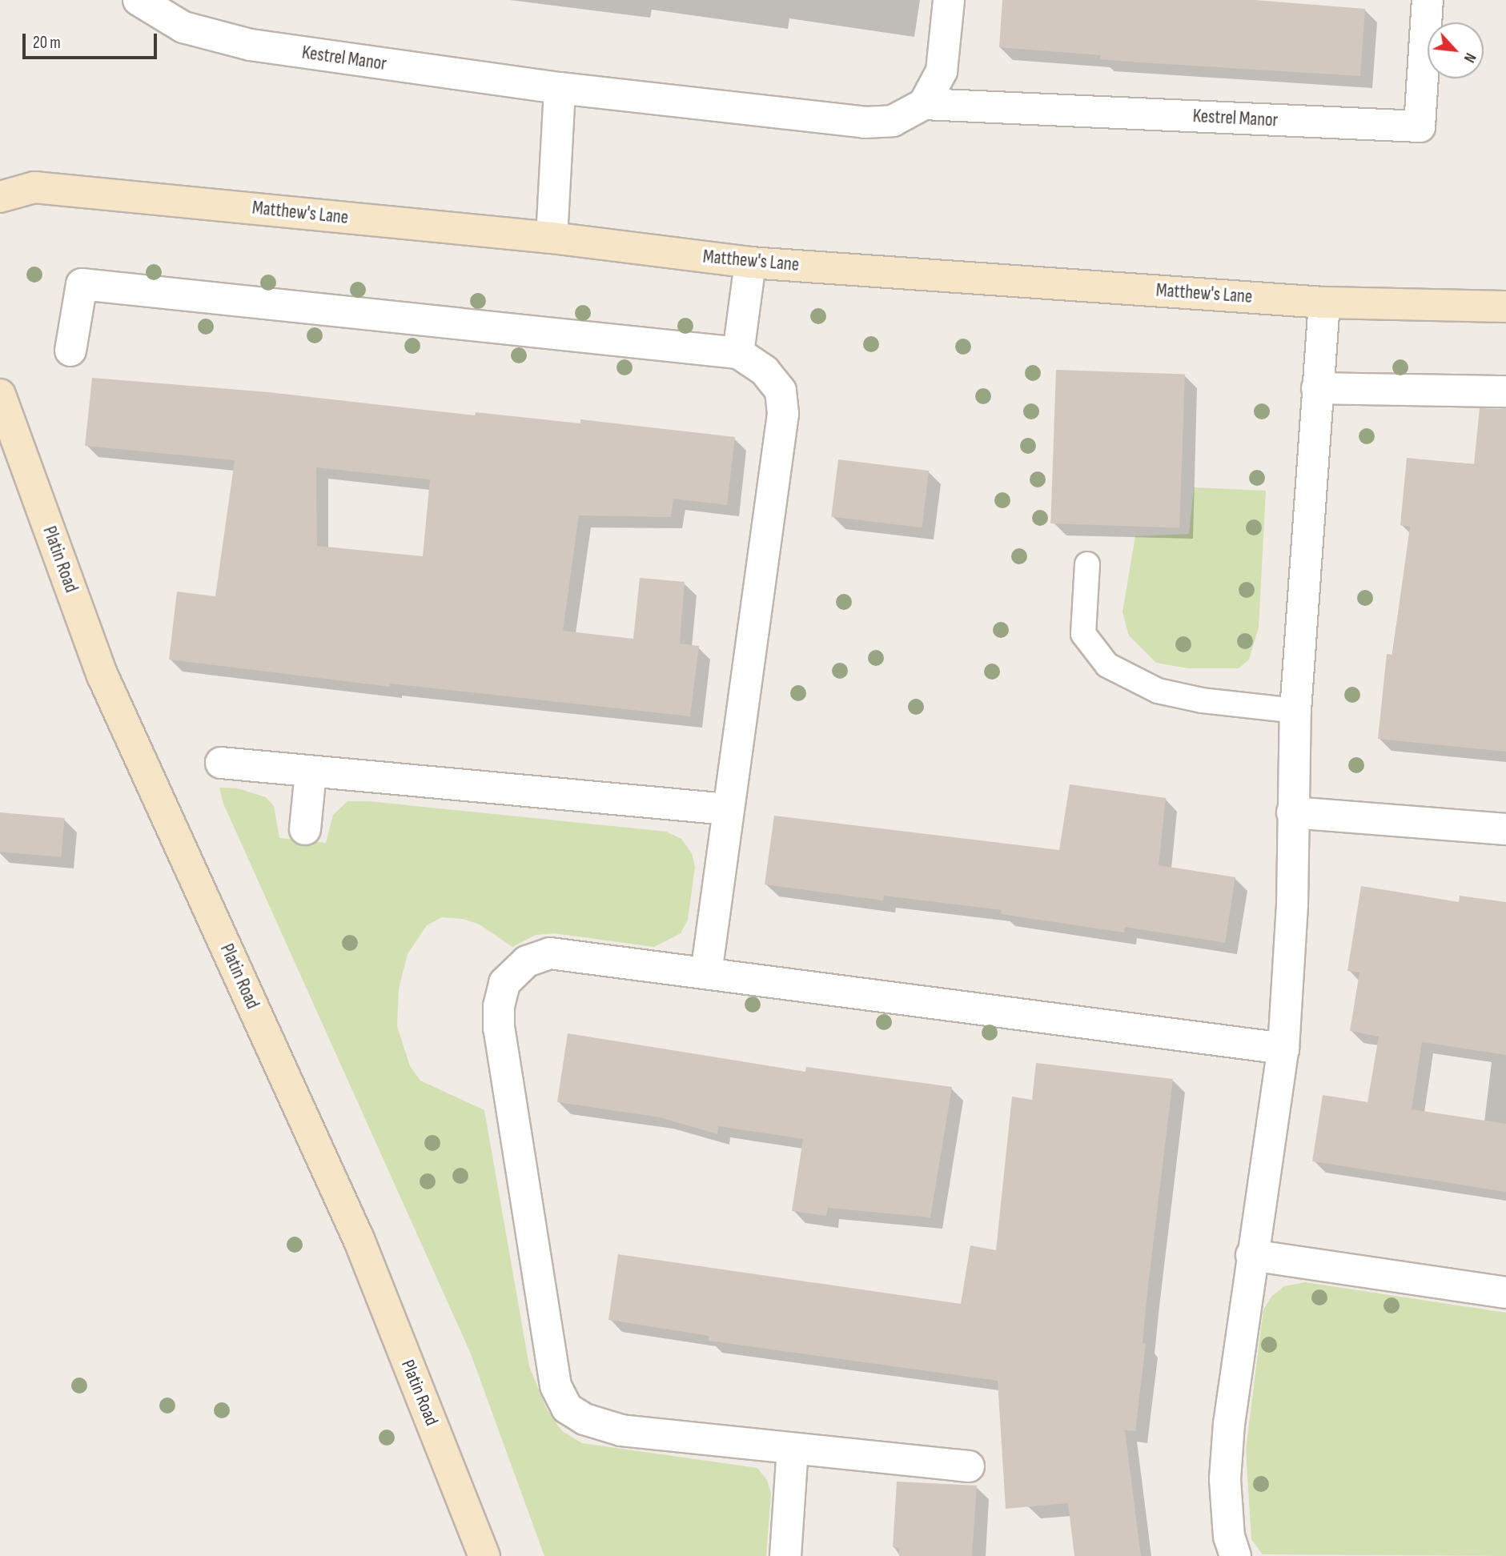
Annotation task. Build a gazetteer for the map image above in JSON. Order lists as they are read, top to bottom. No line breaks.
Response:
{"streets":{"street":["Kestrel Manor","Matthew's Lane","Platin Road"]},"scale_bar":"20 m","north":"bottom right"}
